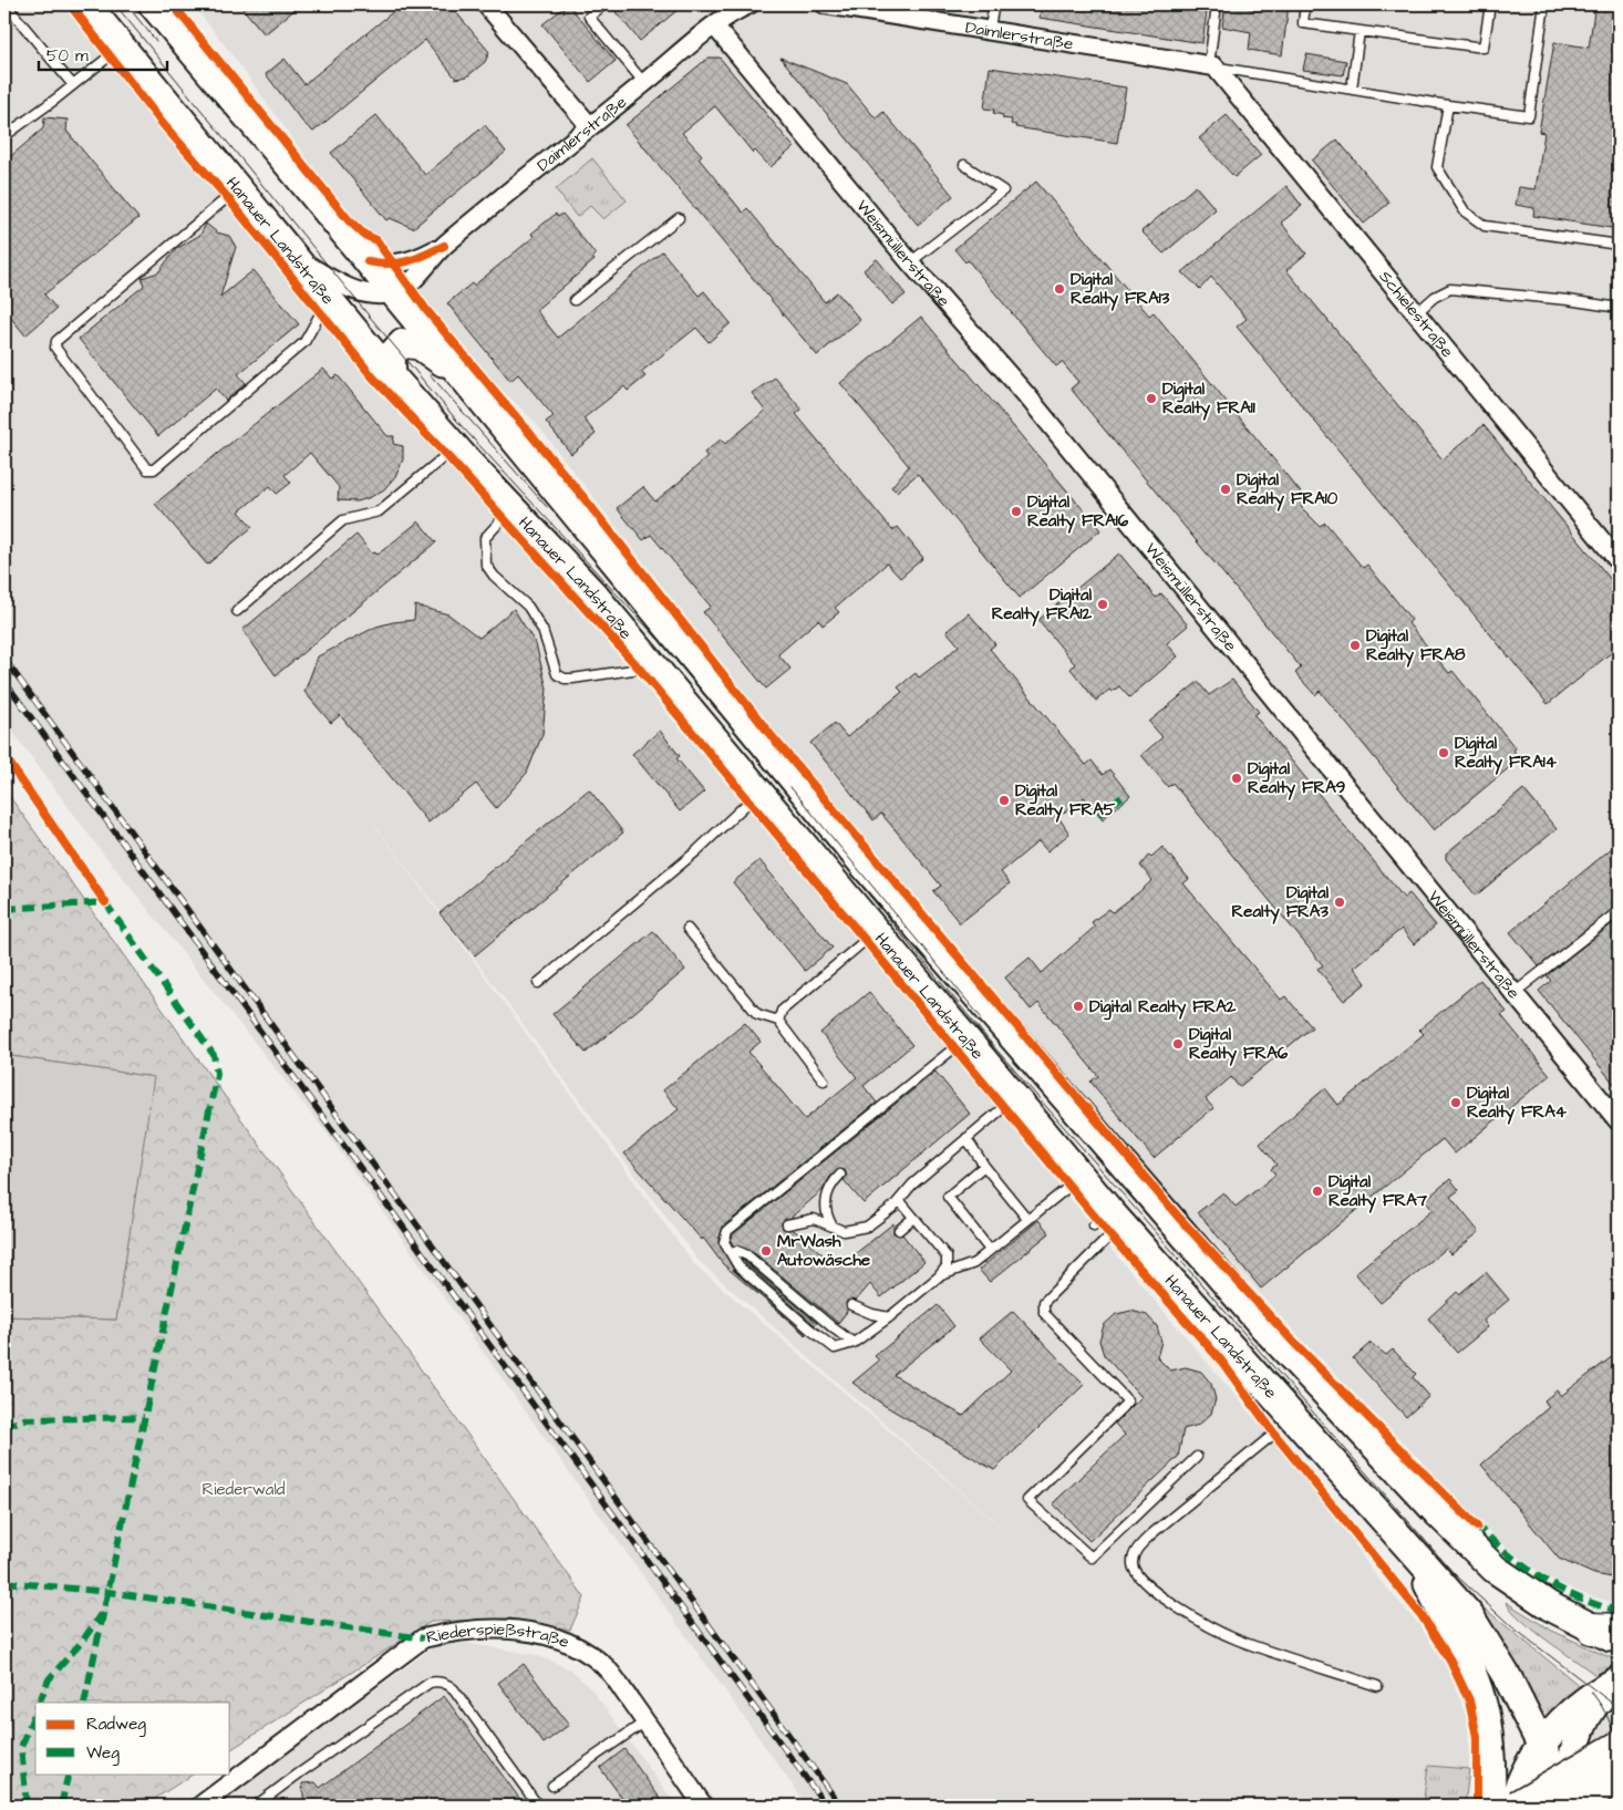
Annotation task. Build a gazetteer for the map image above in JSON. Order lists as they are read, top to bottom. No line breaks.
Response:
{"streets":{"main road":["Hanauer Landstraße"],"street":["Daimlerstraße","Weismüllerstraße","Schielestraße","Riederspießstraße"]},"crossings":[["Daimlerstraße","Weismüllerstraße"],["Daimlerstraße","Schielestraße"]],"parks":["Riederwald"],"places":["Digital Realty FRA13","Digital Realty FRA11","Digital Realty FRA10","Digital Realty FRA16","Digital Realty FRA12","Digital Realty FRA8","Digital Realty FRA14","Digital Realty FRA9","Digital Realty FRA5","Digital Realty FRA3","Digital Realty FRA2","Digital Realty FRA6","Digital Realty FRA4","Digital Realty FRA7","MrWash Autowäsche"],"legend":["Radweg","Weg"],"scale_bar":"50 m"}
